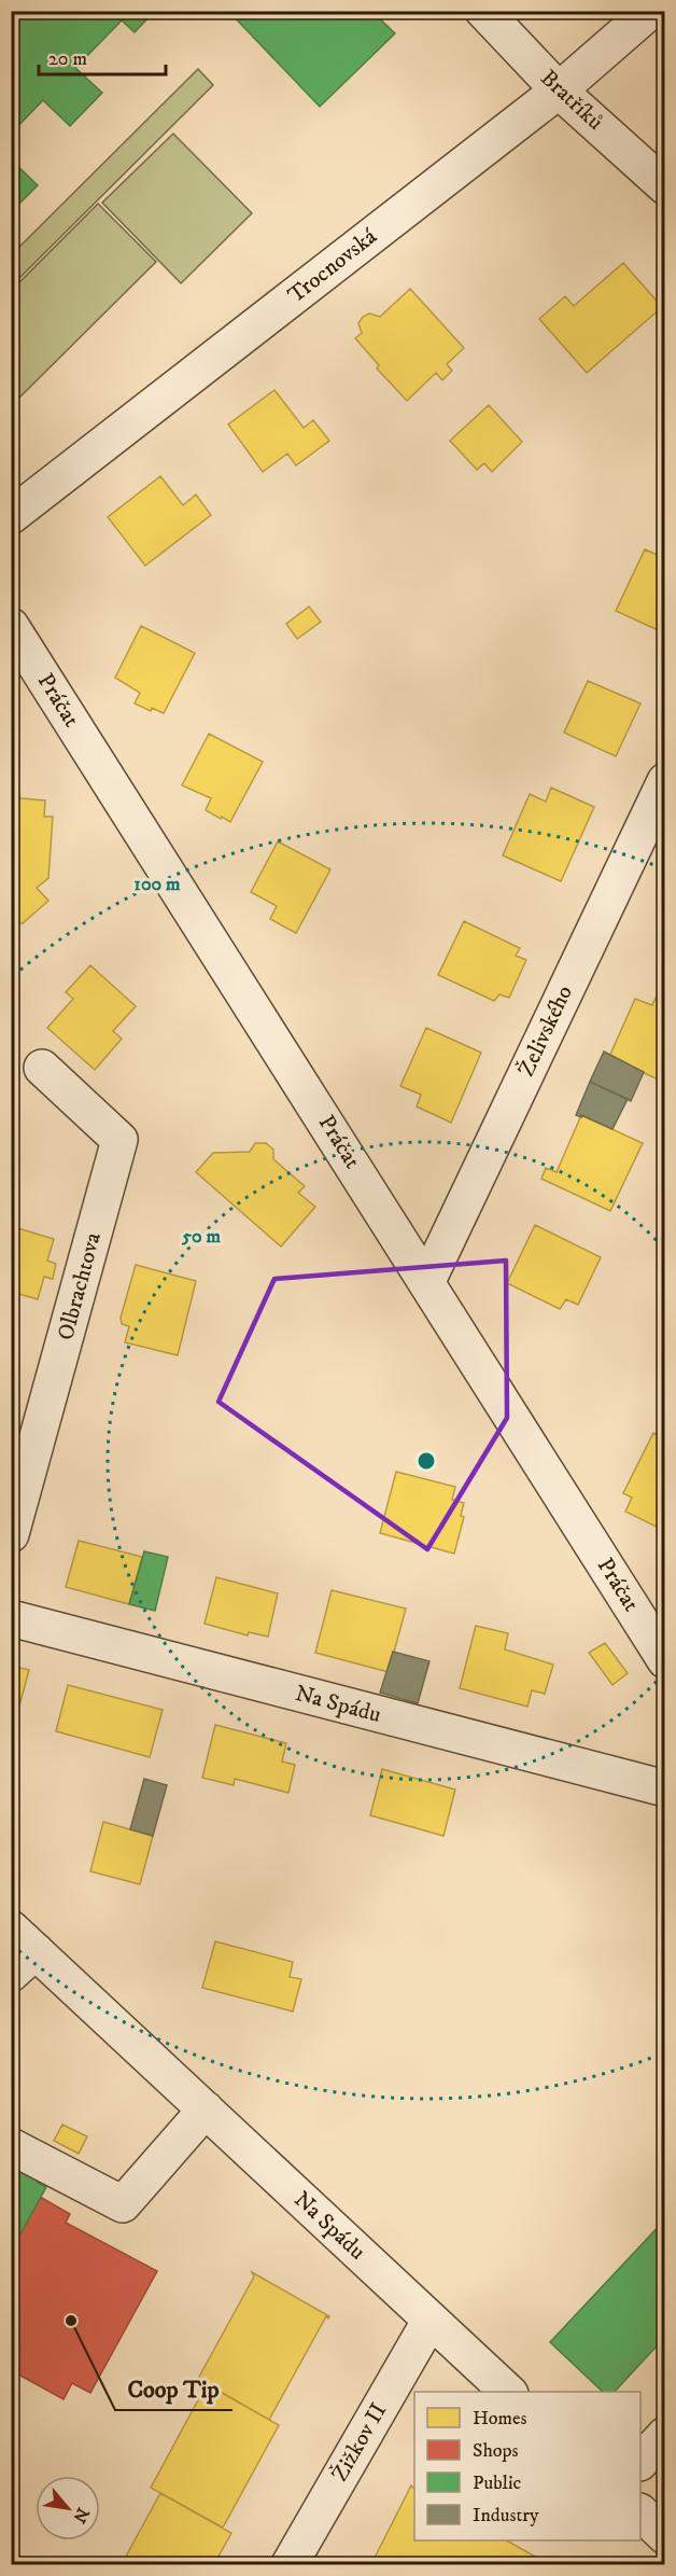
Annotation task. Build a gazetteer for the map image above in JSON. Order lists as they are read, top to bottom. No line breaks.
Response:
{"streets":{"street":["Bratříků","Trocnovská","Práčat","Želivského","Olbrachtova","Na Spádu","Žižkov II"]},"crossings":[["Bratříků","Trocnovská"],["Práčat","Želivského"],["Na Spádu","Žižkov II"]],"places":["Coop Tip"],"legend":["Homes","Shops","Public","Industry"],"scale_bar":"20 m","north":"bottom right","rings":["100 m","50 m"]}
